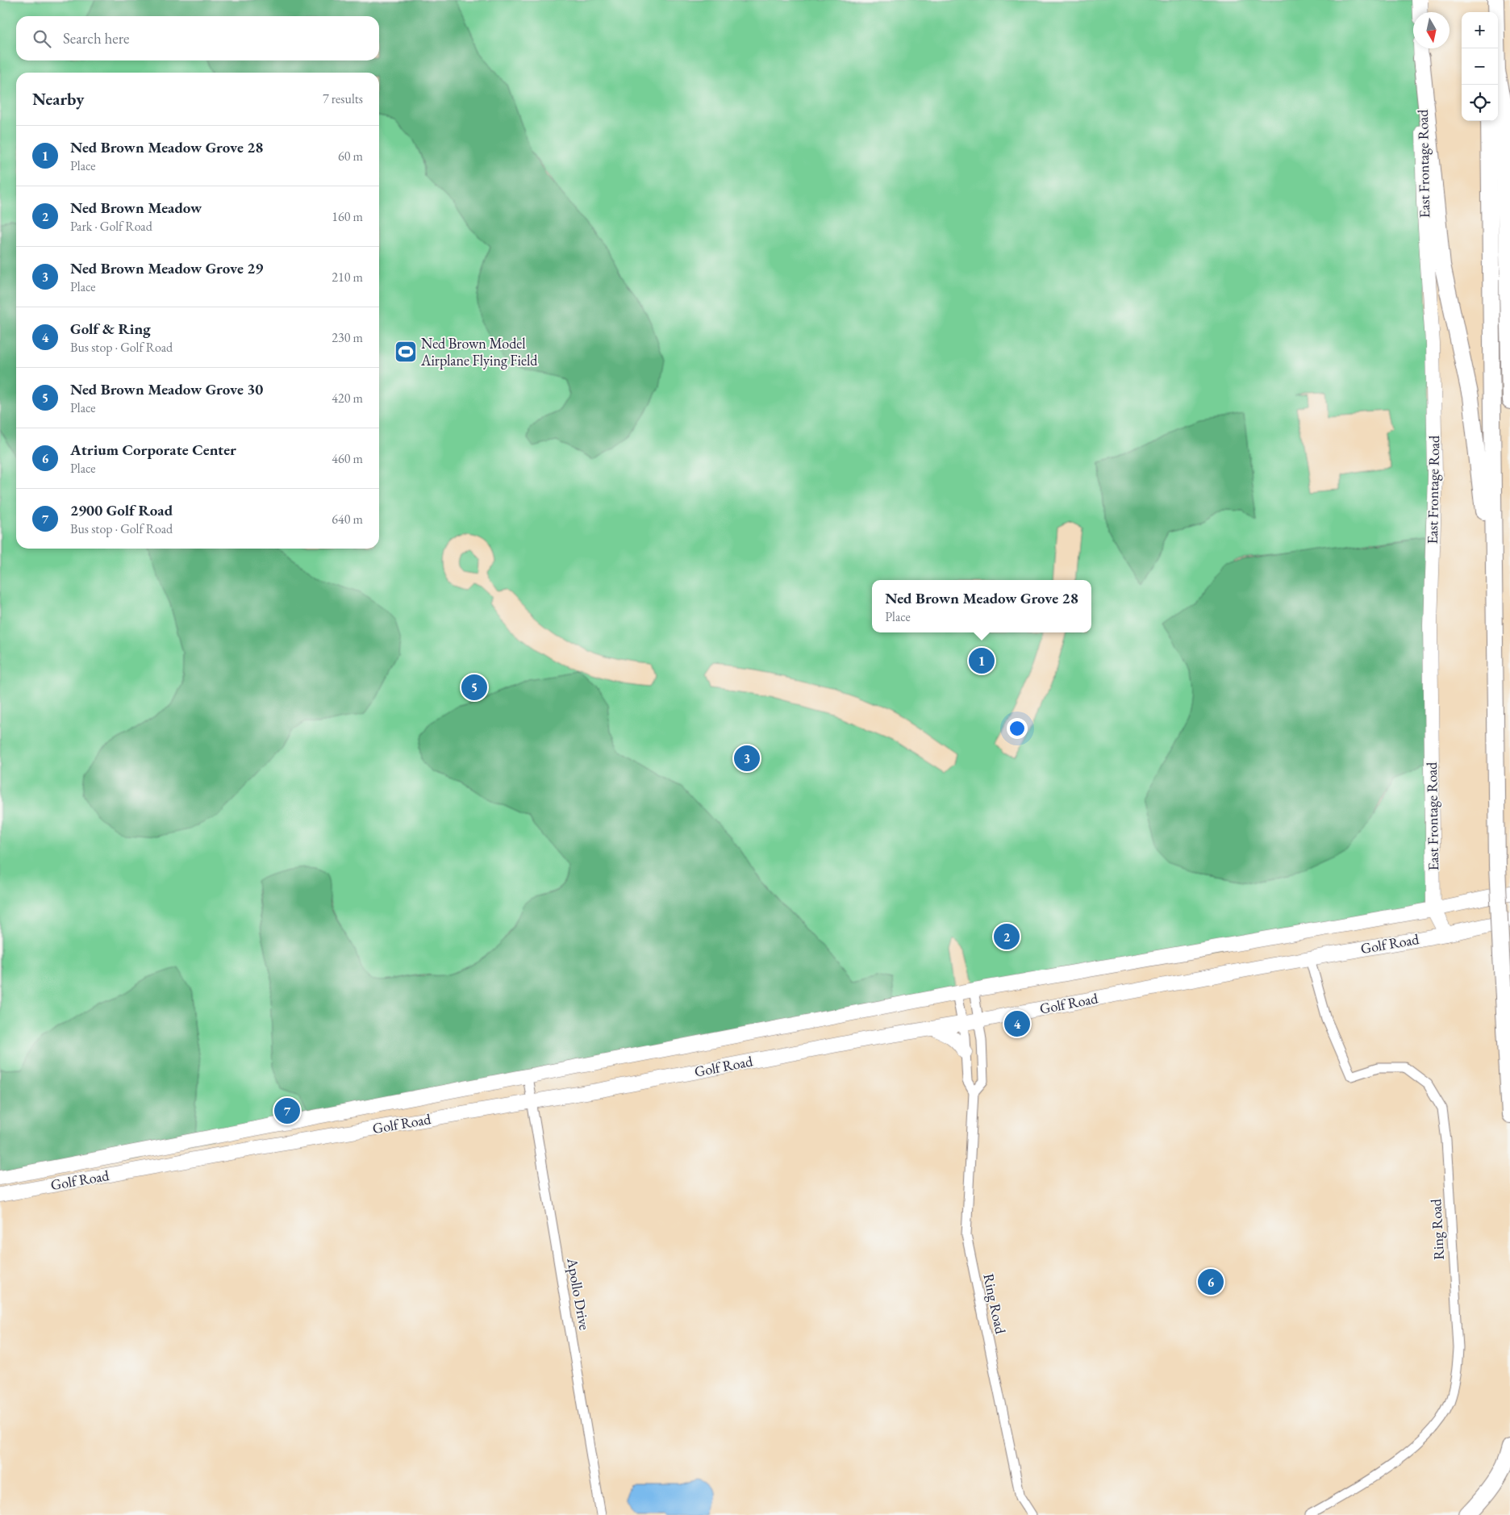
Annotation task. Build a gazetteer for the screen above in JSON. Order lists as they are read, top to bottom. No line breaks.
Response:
{"streets":{"main road":["East Frontage Road","Golf Road"],"street":["Ring Road","Apollo Drive"]},"crossings":[["East Frontage Road","Golf Road"],["Golf Road","Ring Road"],["Golf Road","Apollo Drive"]],"places":{"sports":["Ned Brown Model Airplane Flying Field"]},"north":"bottom","page":{"map_buttons":["+","−"],"search":"Search here","heading":["Nearby","7 results"],"list":[{"mark":"1","name":"Ned Brown Meadow Grove 28","note":"Place","value":"60 m"},{"mark":"2","name":"Ned Brown Meadow","note":"Park · Golf Road","value":"160 m"},{"mark":"3","name":"Ned Brown Meadow Grove 29","note":"Place","value":"210 m"},{"mark":"4","name":"Golf & Ring","note":"Bus stop · Golf Road","value":"230 m"},{"mark":"5","name":"Ned Brown Meadow Grove 30","note":"Place","value":"420 m"},{"mark":"6","name":"Atrium Corporate Center","note":"Place","value":"460 m"},{"mark":"7","name":"2900 Golf Road","note":"Bus stop · Golf Road","value":"640 m"}],"popup":["Ned Brown Meadow Grove 28","Place"],"pins":["1","5","3","2","4","7","6"]}}
